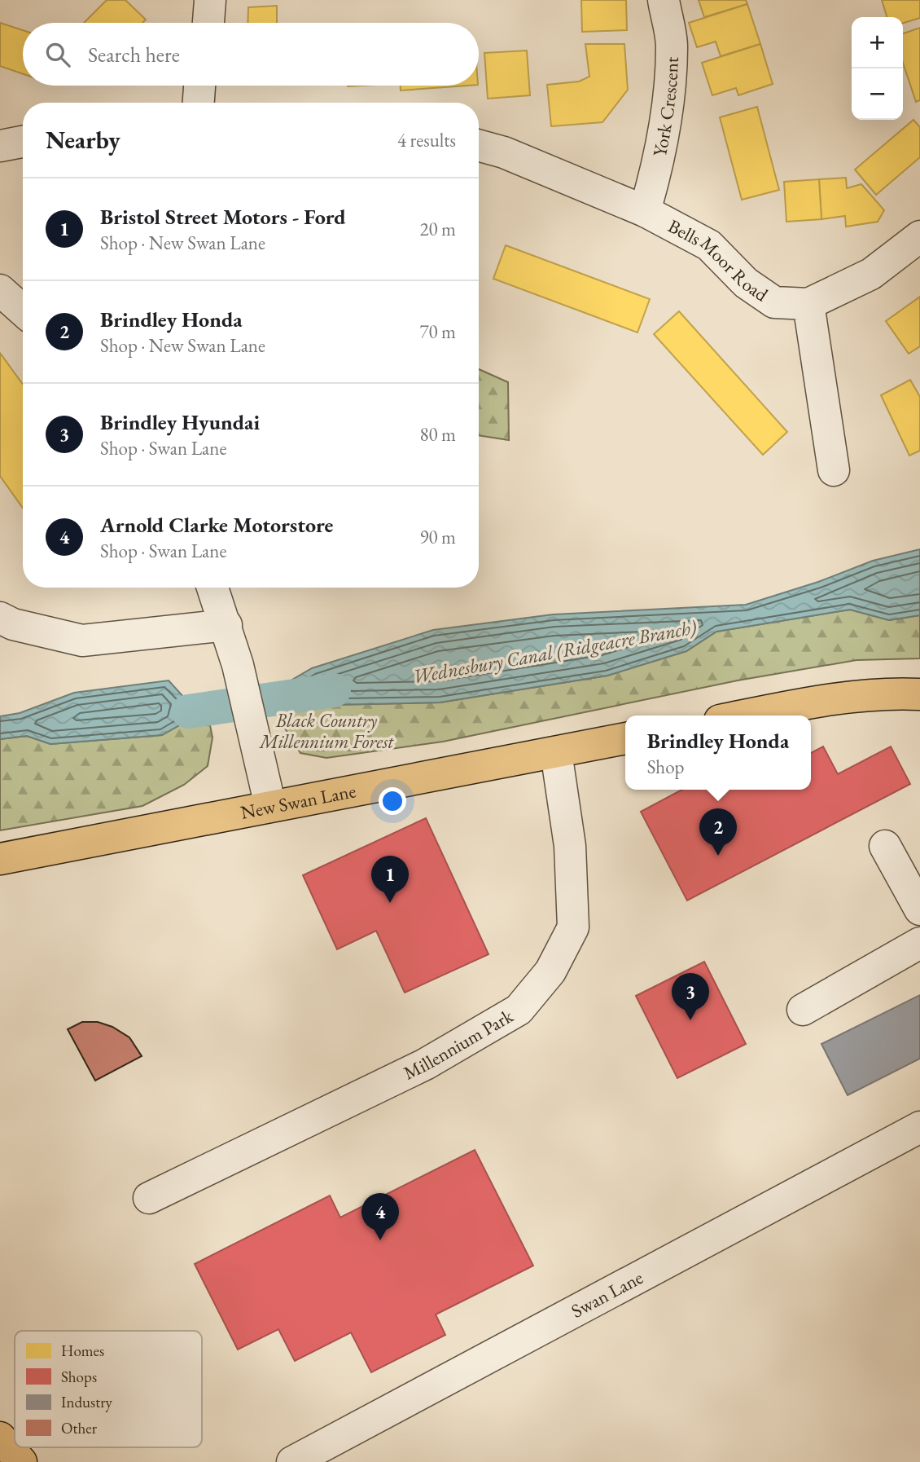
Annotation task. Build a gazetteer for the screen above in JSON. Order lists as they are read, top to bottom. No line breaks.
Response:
{"streets":{"main road":["New Swan Lane"],"street":["York Crescent","Bells Moor Road","Millennium Park","Swan Lane"]},"crossings":[["York Crescent","Bells Moor Road"],["New Swan Lane","Millennium Park"]],"water":["Wednesbury Canal (Ridgeacre Branch)"],"parks":["Black Country Millennium Forest"],"legend":["Homes","Shops","Industry","Other"],"page":{"map_buttons":["+","−"],"search":"Search here","heading":["Nearby","4 results"],"list":[{"mark":"1","name":"Bristol Street Motors - Ford","note":"Shop · New Swan Lane","value":"20 m"},{"mark":"2","name":"Brindley Honda","note":"Shop · New Swan Lane","value":"70 m"},{"mark":"3","name":"Brindley Hyundai","note":"Shop · Swan Lane","value":"80 m"},{"mark":"4","name":"Arnold Clarke Motorstore","note":"Shop · Swan Lane","value":"90 m"}],"popup":["Brindley Honda","Shop"],"pins":["2","1","3","4"]}}
